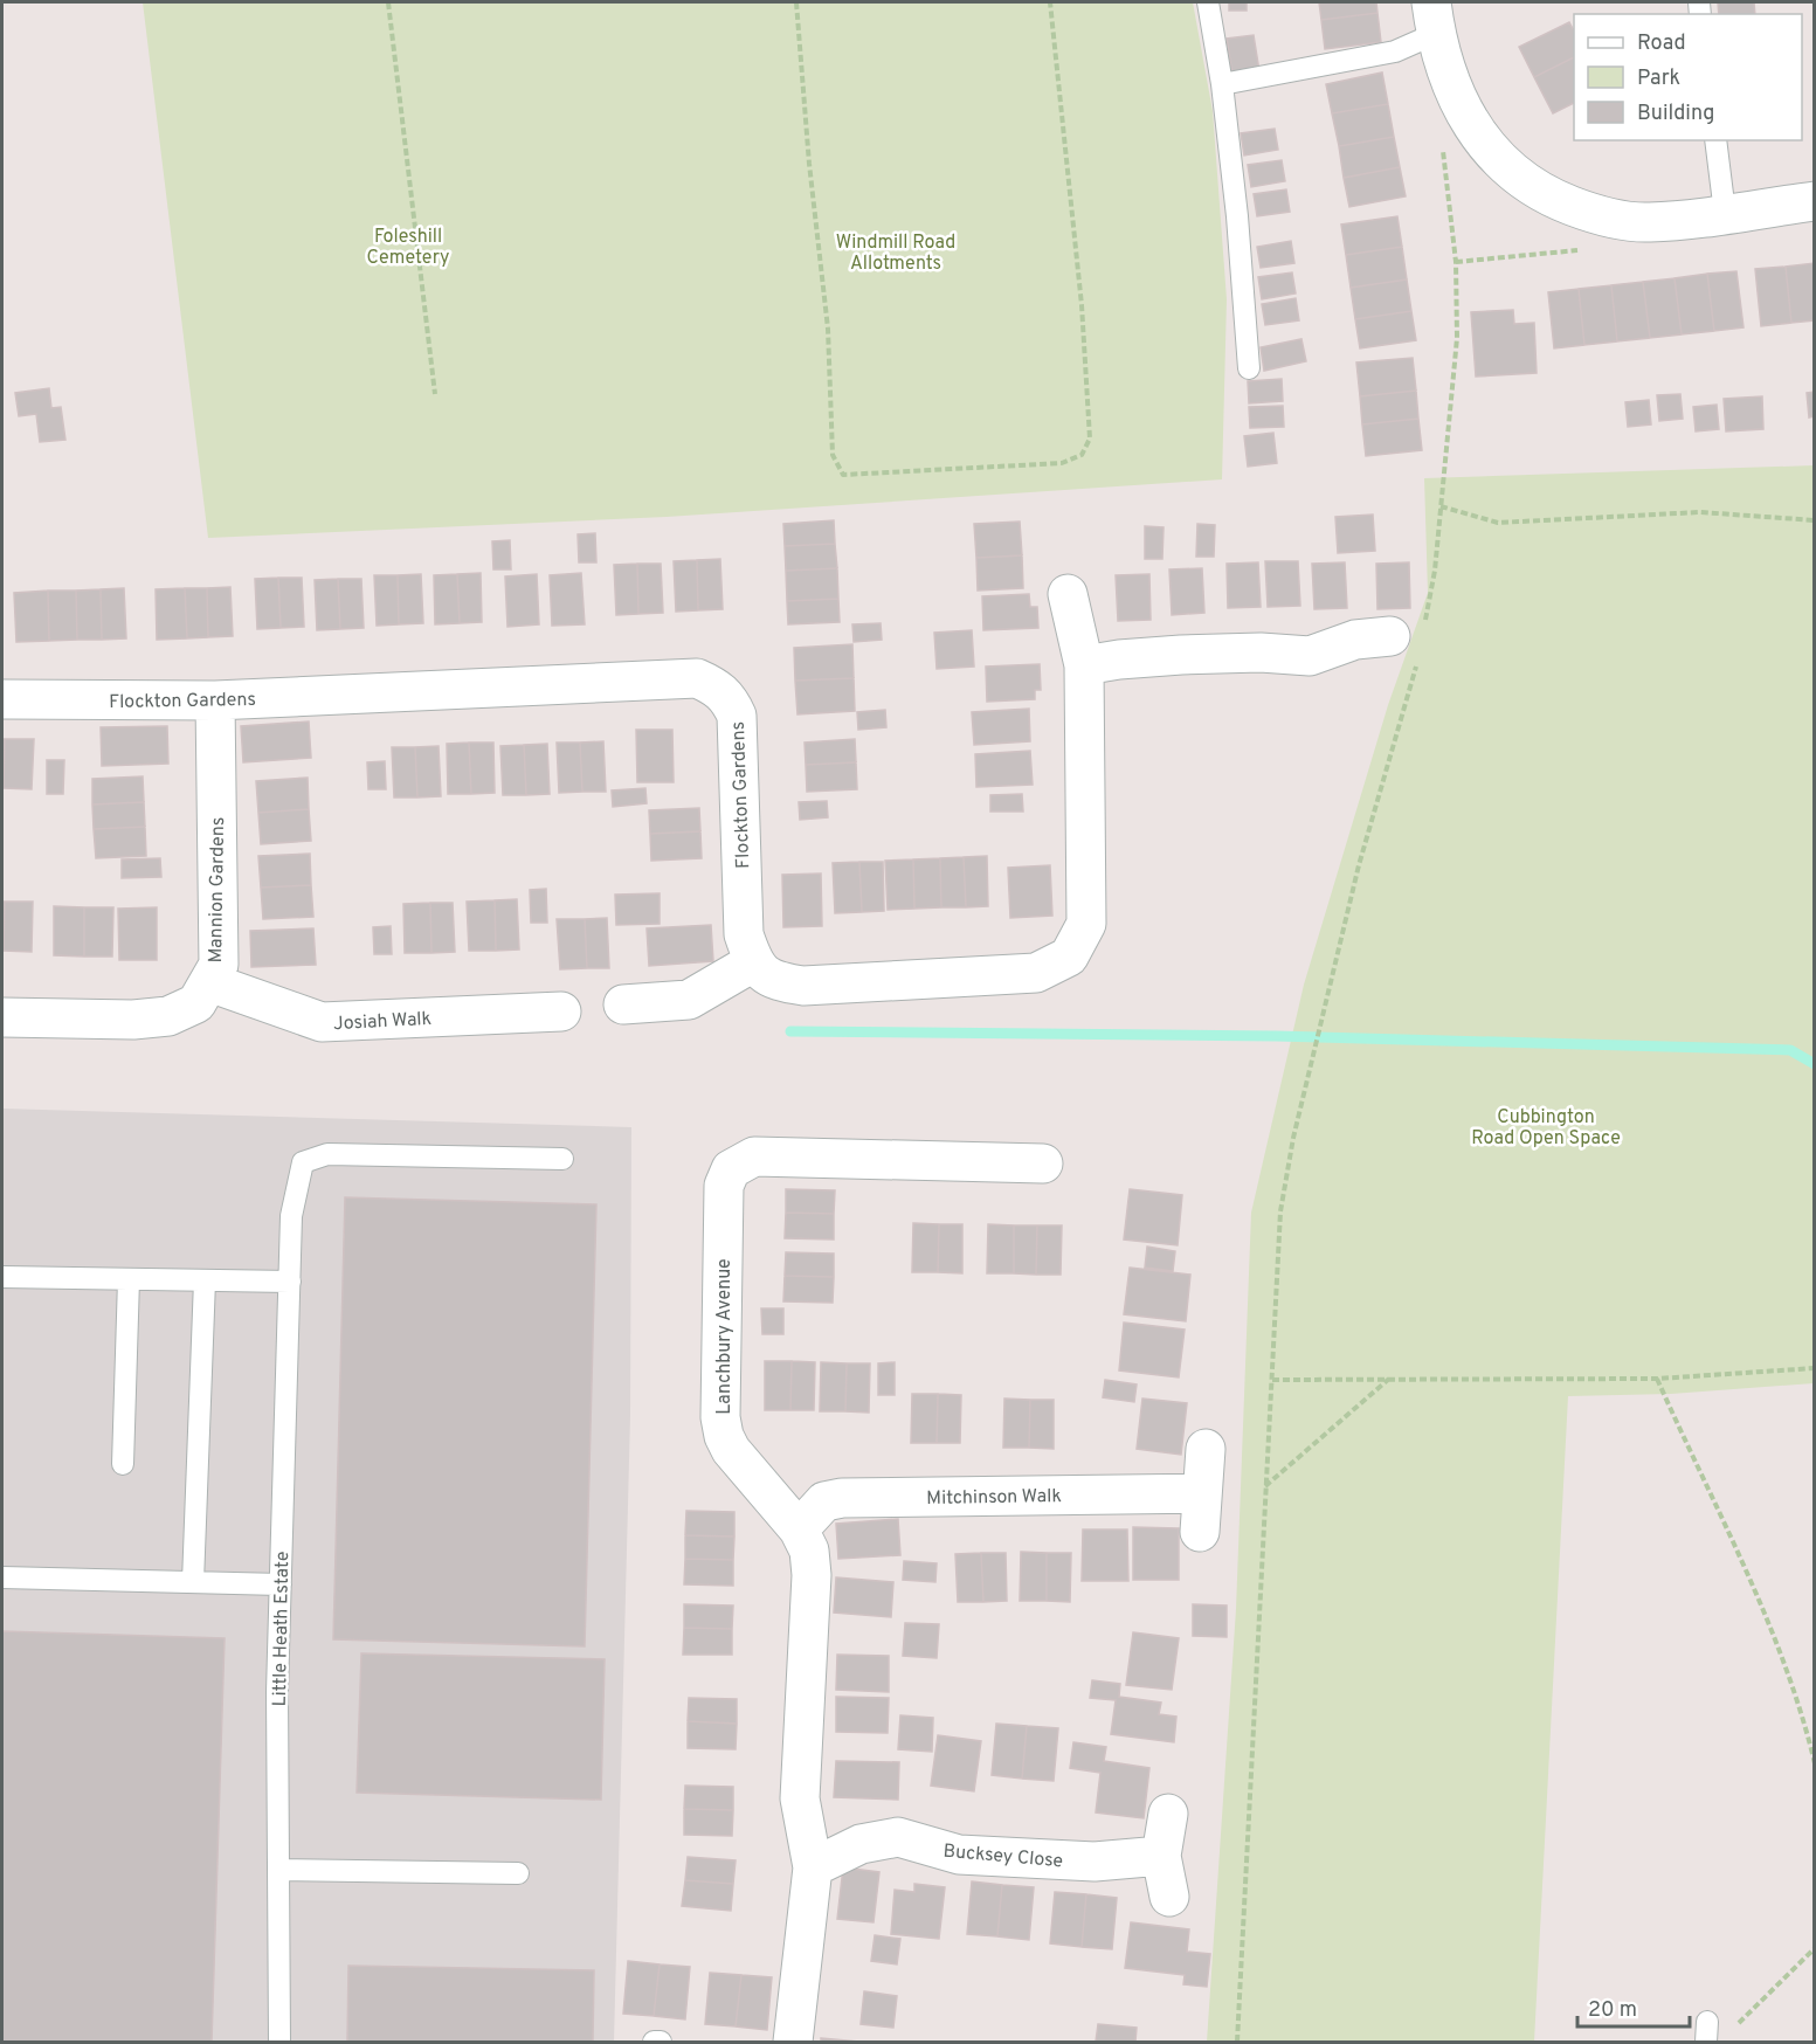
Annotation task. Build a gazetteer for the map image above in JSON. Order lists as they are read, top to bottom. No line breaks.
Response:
{"streets":{"street":["Flockton Gardens","Mannion Gardens","Josiah Walk","Lanchbury Avenue","Mitchinson Walk","Bucksey Close"],"lane":["Little Heath Estate"]},"crossings":[["Flockton Gardens","Mannion Gardens"],["Mannion Gardens","Josiah Walk"],["Lanchbury Avenue","Mitchinson Walk"],["Lanchbury Avenue","Bucksey Close"]],"parks":["Foleshill Cemetery","Windmill Road Allotments","Cubbington Road Open Space"],"legend":["Road","Park","Building"],"scale_bar":"20 m"}
